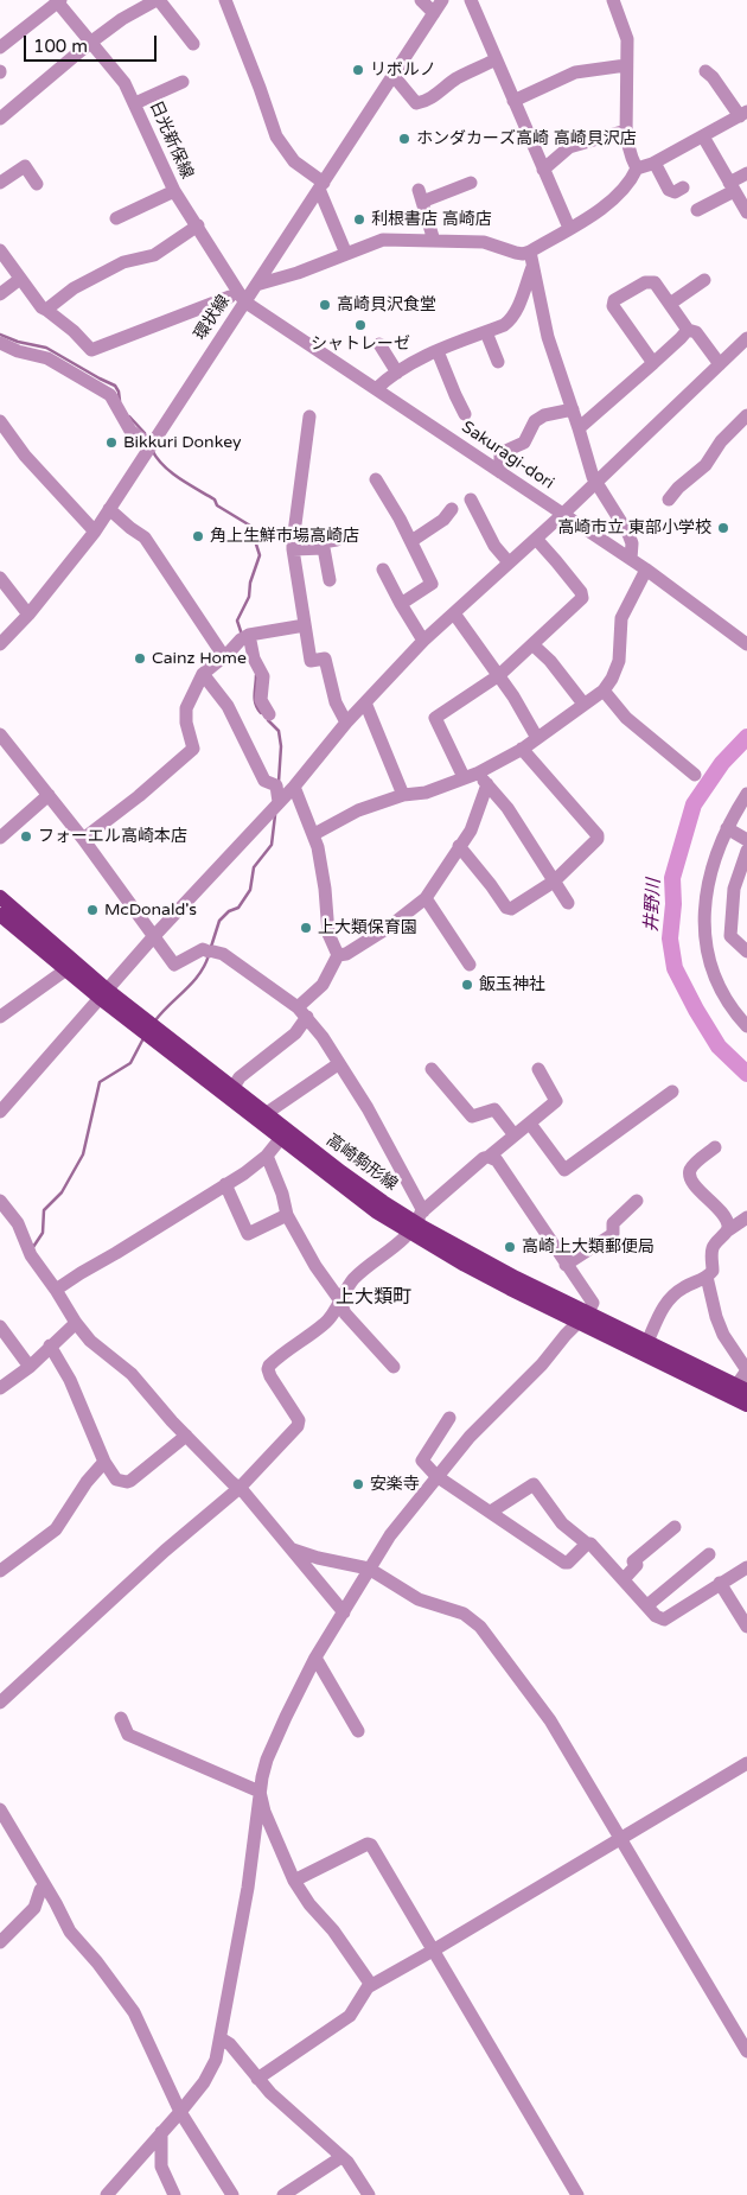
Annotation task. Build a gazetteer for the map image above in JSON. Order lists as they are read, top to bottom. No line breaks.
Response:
{"streets":{"main road":["高崎駒形線"],"street":["日光新保線","環状線","Sakuragi-dori"]},"crossings":[["日光新保線","環状線"],["日光新保線","Sakuragi-dori"],["環状線","Sakuragi-dori"]],"districts":["上大類町"],"water":["井野川"],"places":["リボルノ","ホンダカーズ高崎 高崎貝沢店","利根書店 高崎店","高崎貝沢食堂","シャトレーゼ","Bikkuri Donkey","高崎市立 東部小学校","角上生鮮市場高崎店","Cainz Home","フォーエル高崎本店","McDonald's","上大類保育園","飯玉神社","高崎上大類郵便局","安楽寺"],"scale_bar":"100 m"}
